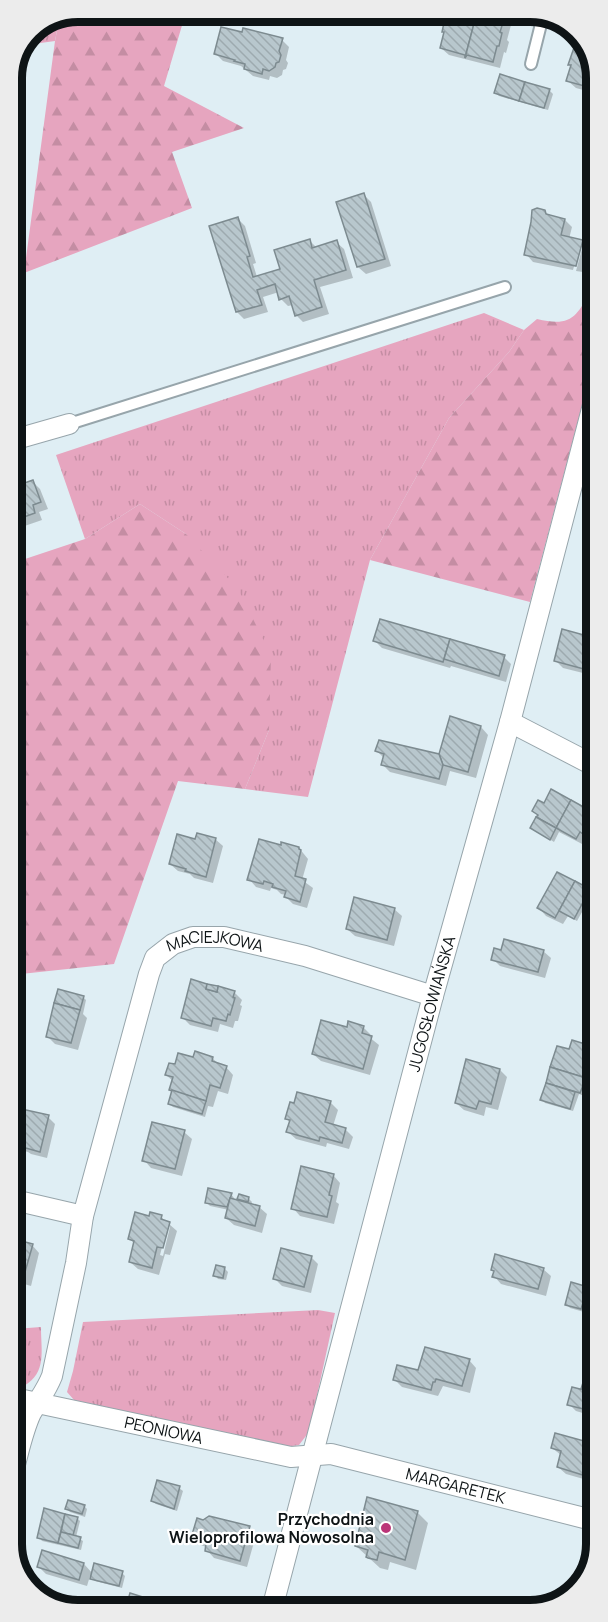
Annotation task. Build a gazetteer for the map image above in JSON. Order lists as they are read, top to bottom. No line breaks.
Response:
{"streets":{"street":["MACIEJKOWA","JUGOSŁOWIAŃSKA","PEONIOWA","MARGARETEK"]},"crossings":[["MACIEJKOWA","JUGOSŁOWIAŃSKA"],["MACIEJKOWA","PEONIOWA"],["JUGOSŁOWIAŃSKA","PEONIOWA"],["JUGOSŁOWIAŃSKA","MARGARETEK"],["PEONIOWA","MARGARETEK"]],"places":["Przychodnia Wieloprofilowa Nowosolna"]}
